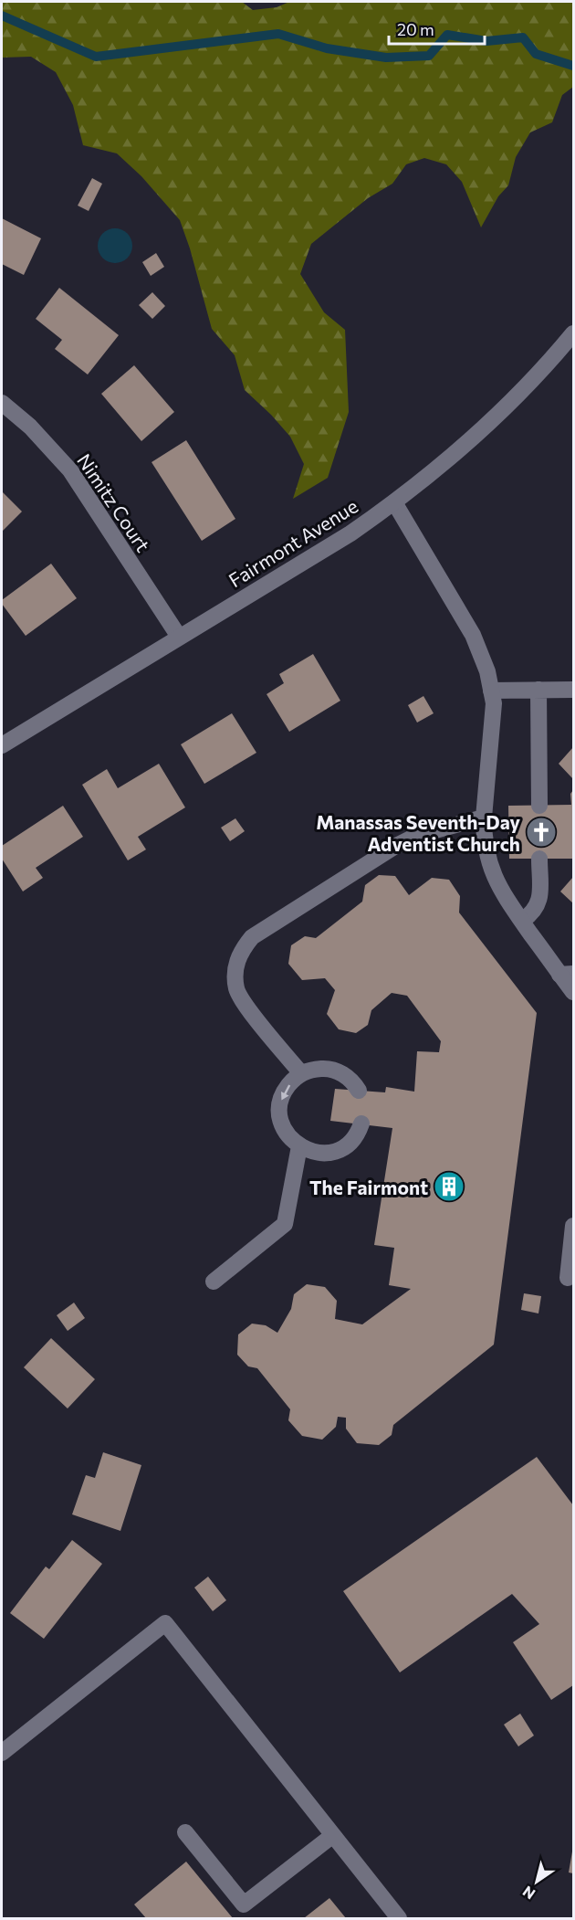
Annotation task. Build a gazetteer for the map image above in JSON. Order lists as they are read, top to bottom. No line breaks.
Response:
{"streets":{"street":["Nimitz Court","Fairmont Avenue"]},"crossings":[["Nimitz Court","Fairmont Avenue"]],"places":{"church":["Manassas Seventh-Day Adventist Church"],"building":["The Fairmont"]},"scale_bar":"20 m","north":"bottom left"}
